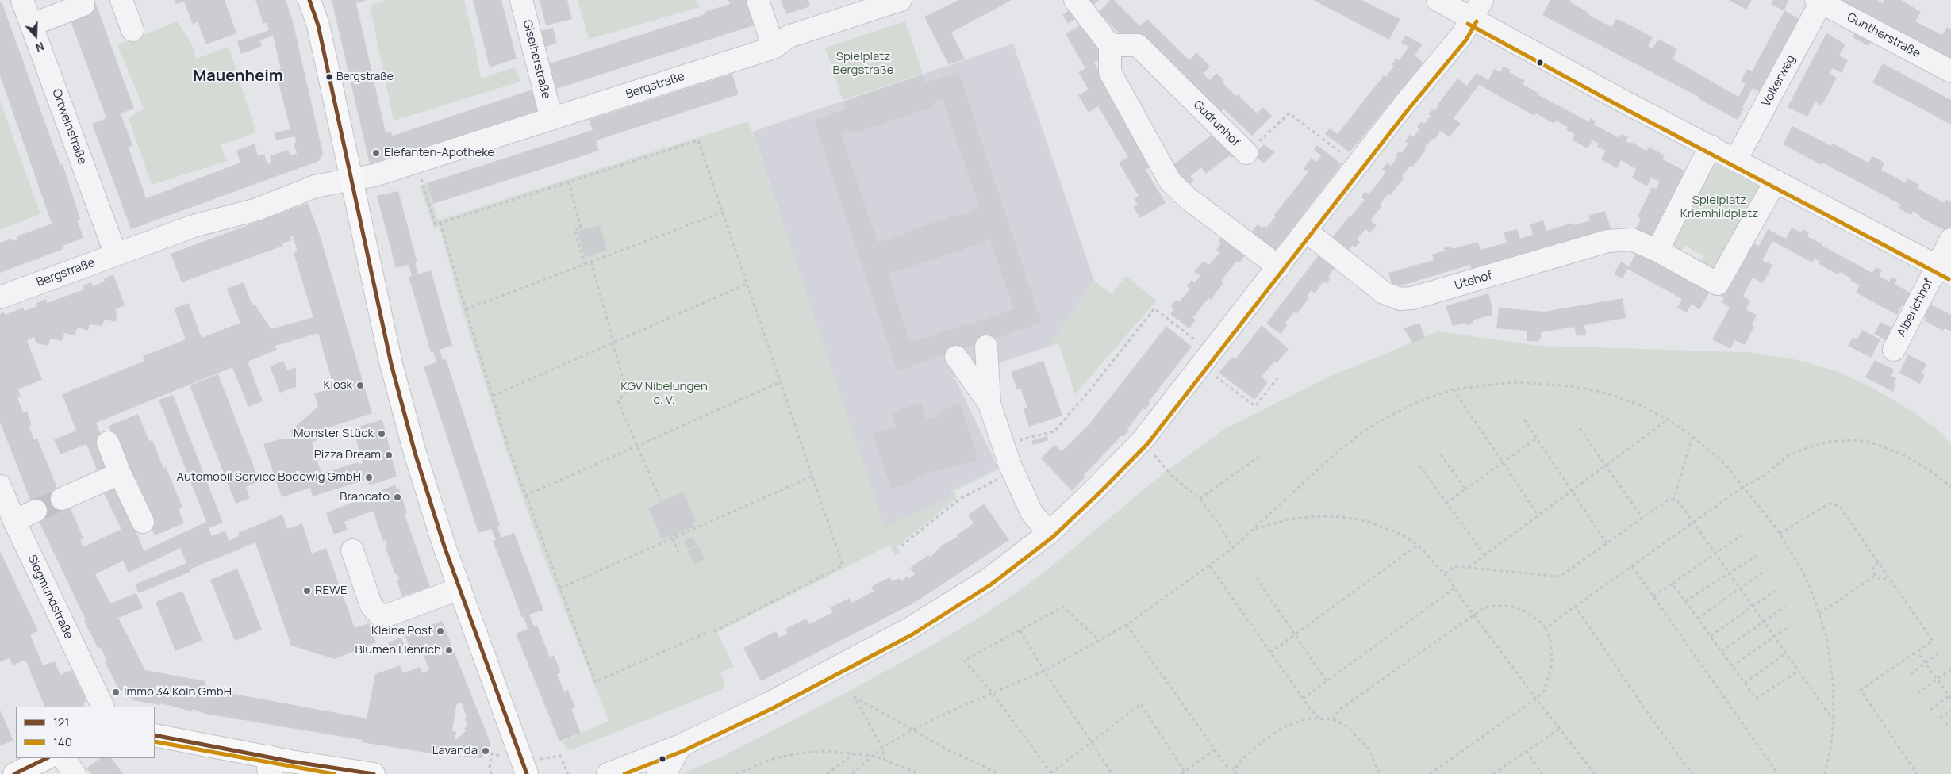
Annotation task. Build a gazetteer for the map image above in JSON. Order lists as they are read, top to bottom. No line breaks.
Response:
{"streets":{"street":["Guntherstraße","Giselherstraße","Volkerweg","Bergstraße","Gudrunhof","Ortweinstraße","Utehof","Alberichhof","Siegmundstraße"]},"crossings":[["Guntherstraße","Volkerweg"],["Giselherstraße","Bergstraße"],["Bergstraße","Ortweinstraße"]],"districts":["Mauenheim"],"parks":["Spielplatz Bergstraße","Spielplatz Kriemhildplatz","KGV Nibelungen e. V."],"places":["Bergstraße","Elefanten-Apotheke","Kiosk","Monster Stück","Pizza Dream","Automobil Service Bodewig GmbH","Brancato","REWE","Kleine Post","Blumen Henrich","Immo 34 Köln GmbH","Lavanda"],"lines":["transit line 121","transit line 140"],"legend":["121","140"],"north":"bottom"}
